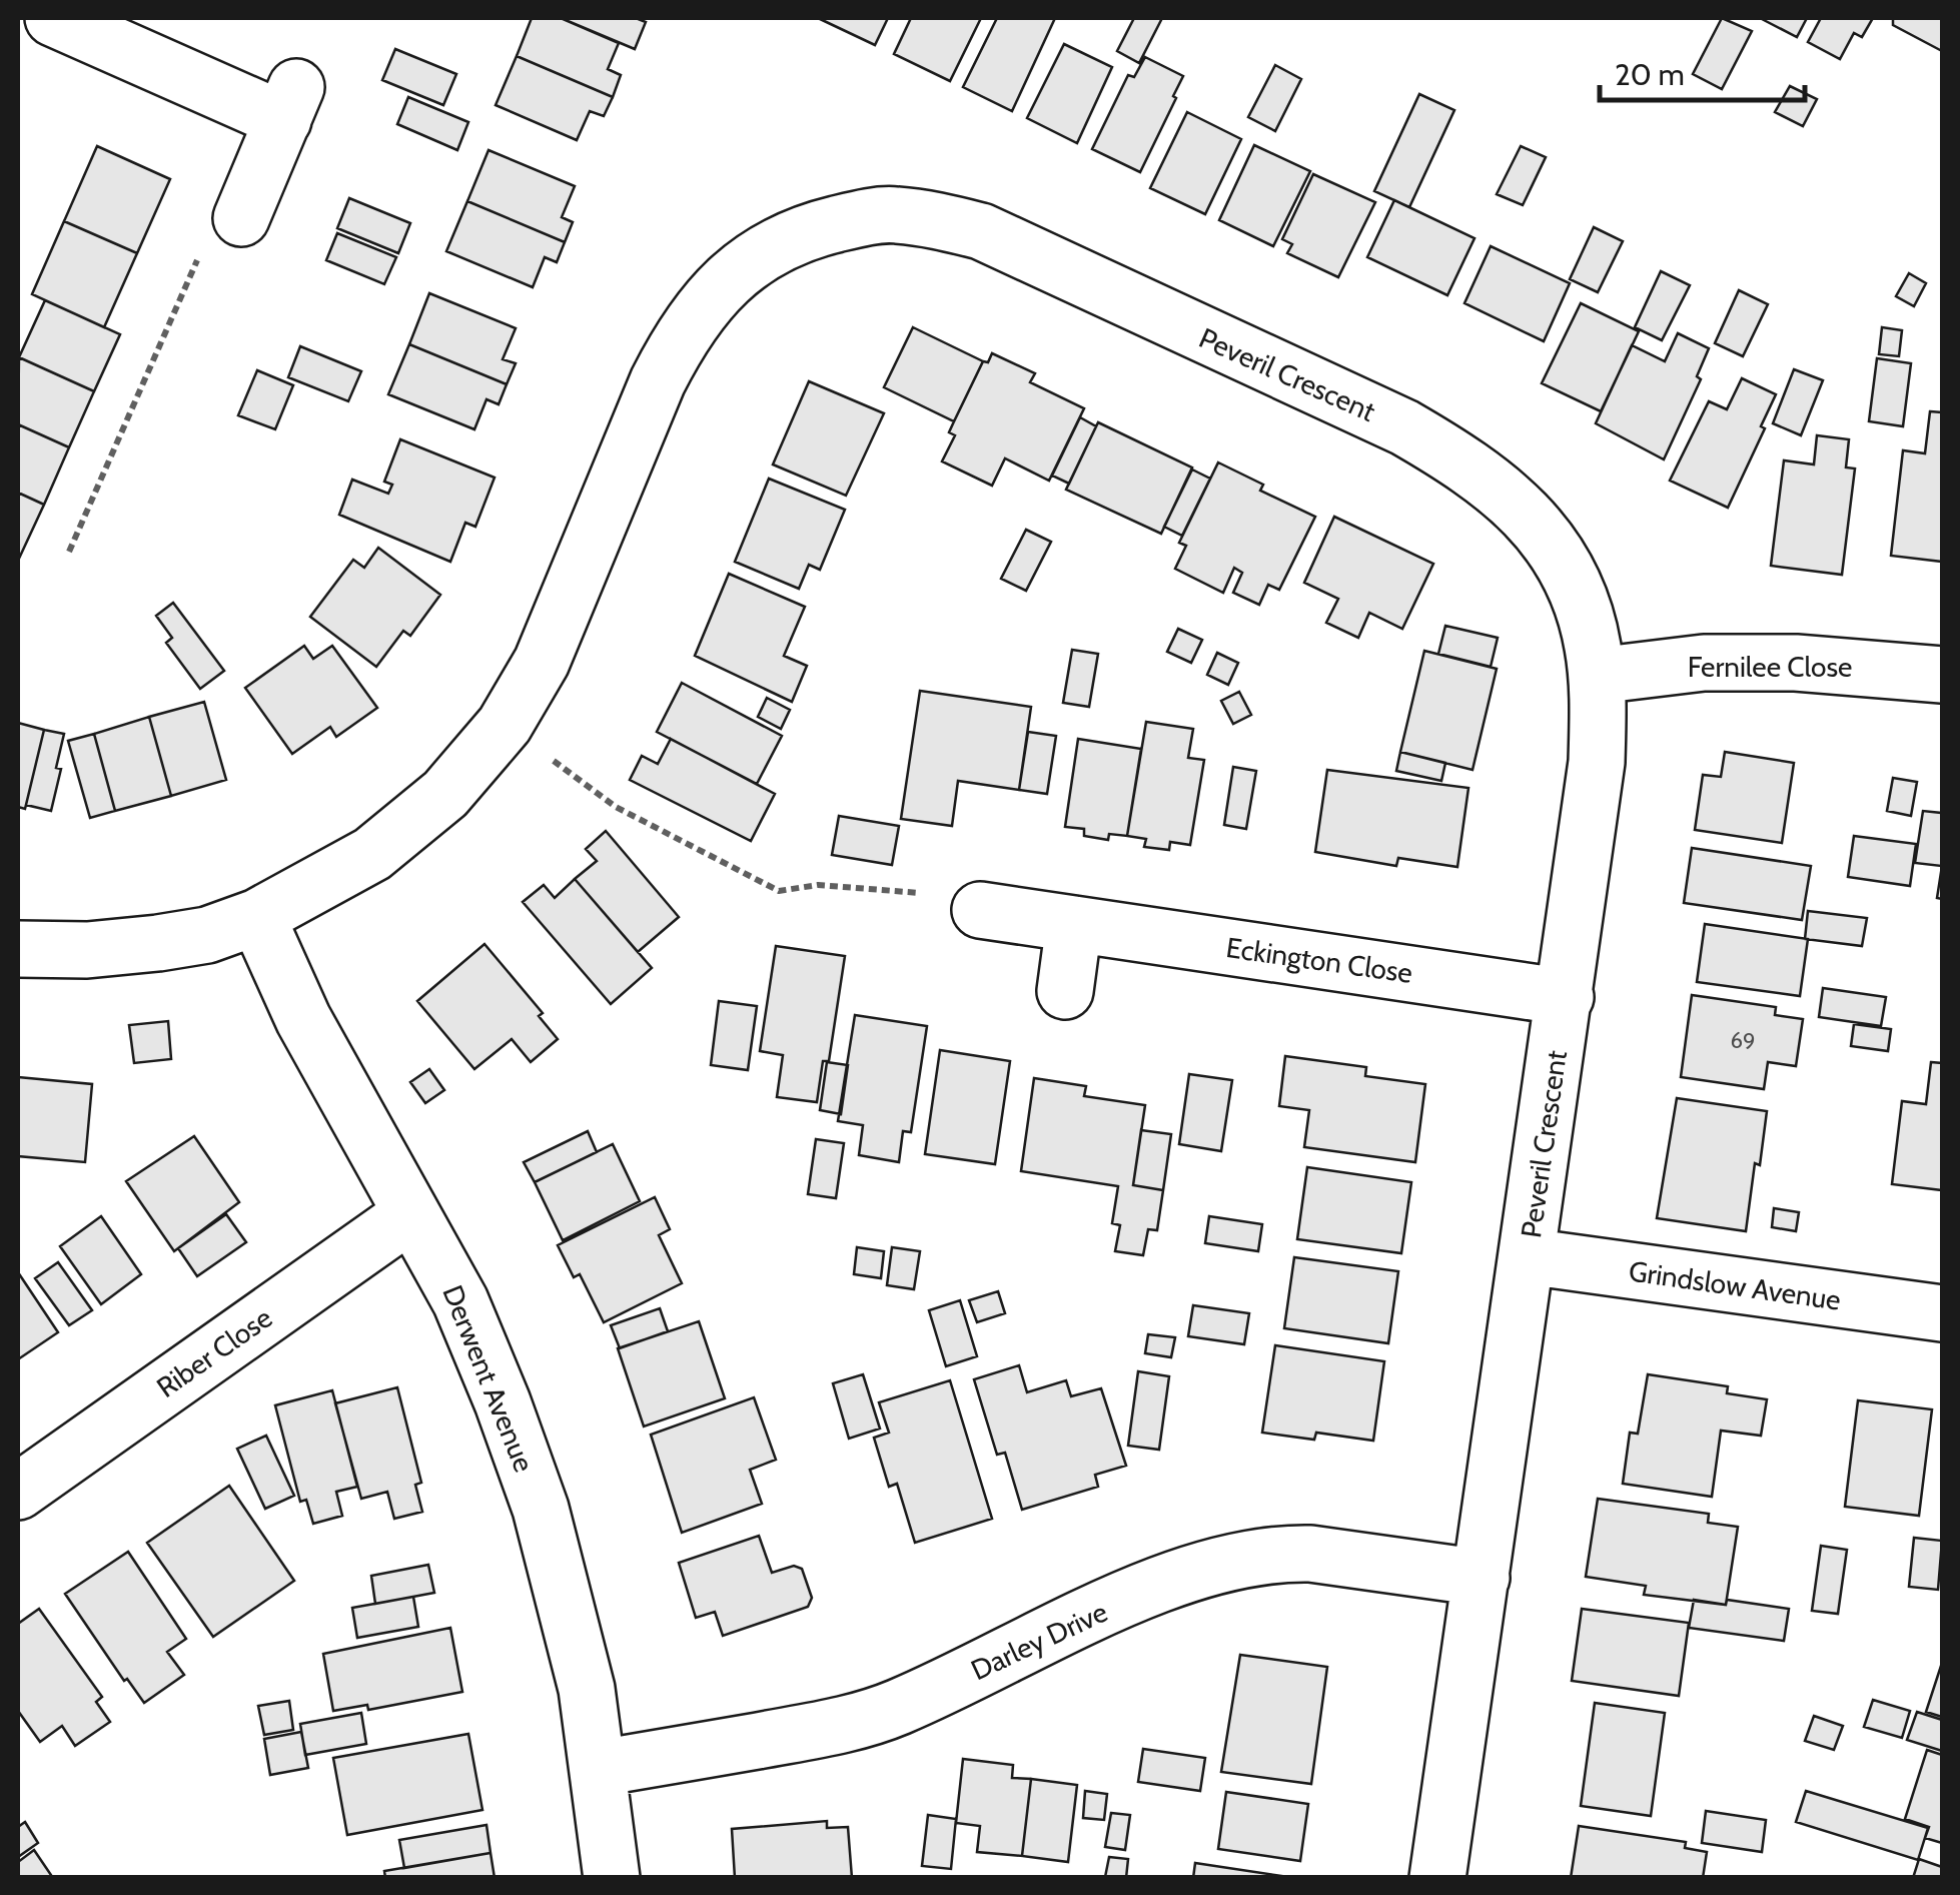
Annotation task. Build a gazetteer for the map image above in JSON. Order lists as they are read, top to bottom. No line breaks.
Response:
{"streets":{"street":["Peveril Crescent","Fernilee Close","Eckington Close","Grindslow Avenue","Riber Close","Derwent Avenue","Darley Drive"]},"crossings":[["Peveril Crescent","Fernilee Close"],["Peveril Crescent","Eckington Close"],["Peveril Crescent","Grindslow Avenue"],["Peveril Crescent","Derwent Avenue"],["Peveril Crescent","Darley Drive"],["Riber Close","Derwent Avenue"],["Derwent Avenue","Darley Drive"]],"house_numbers":["69"],"scale_bar":"20 m"}
